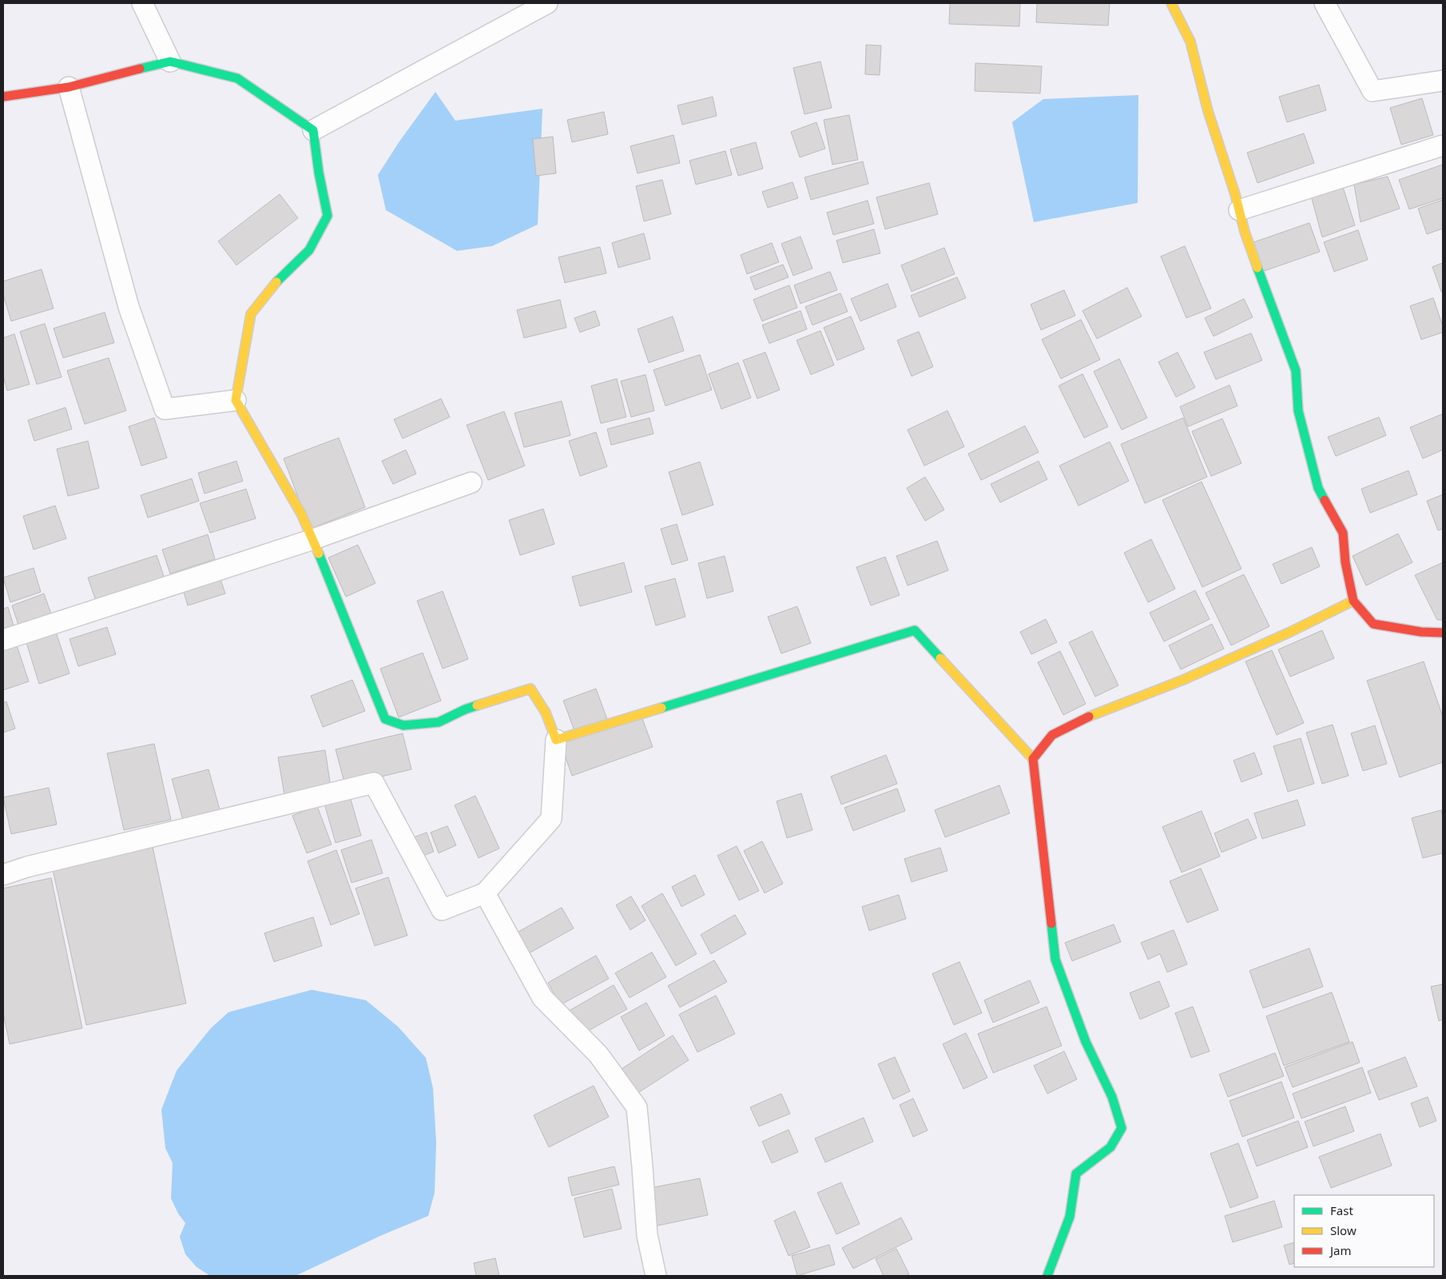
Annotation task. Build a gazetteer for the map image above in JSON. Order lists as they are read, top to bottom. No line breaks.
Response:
{"legend":["Fast","Slow","Jam"]}
